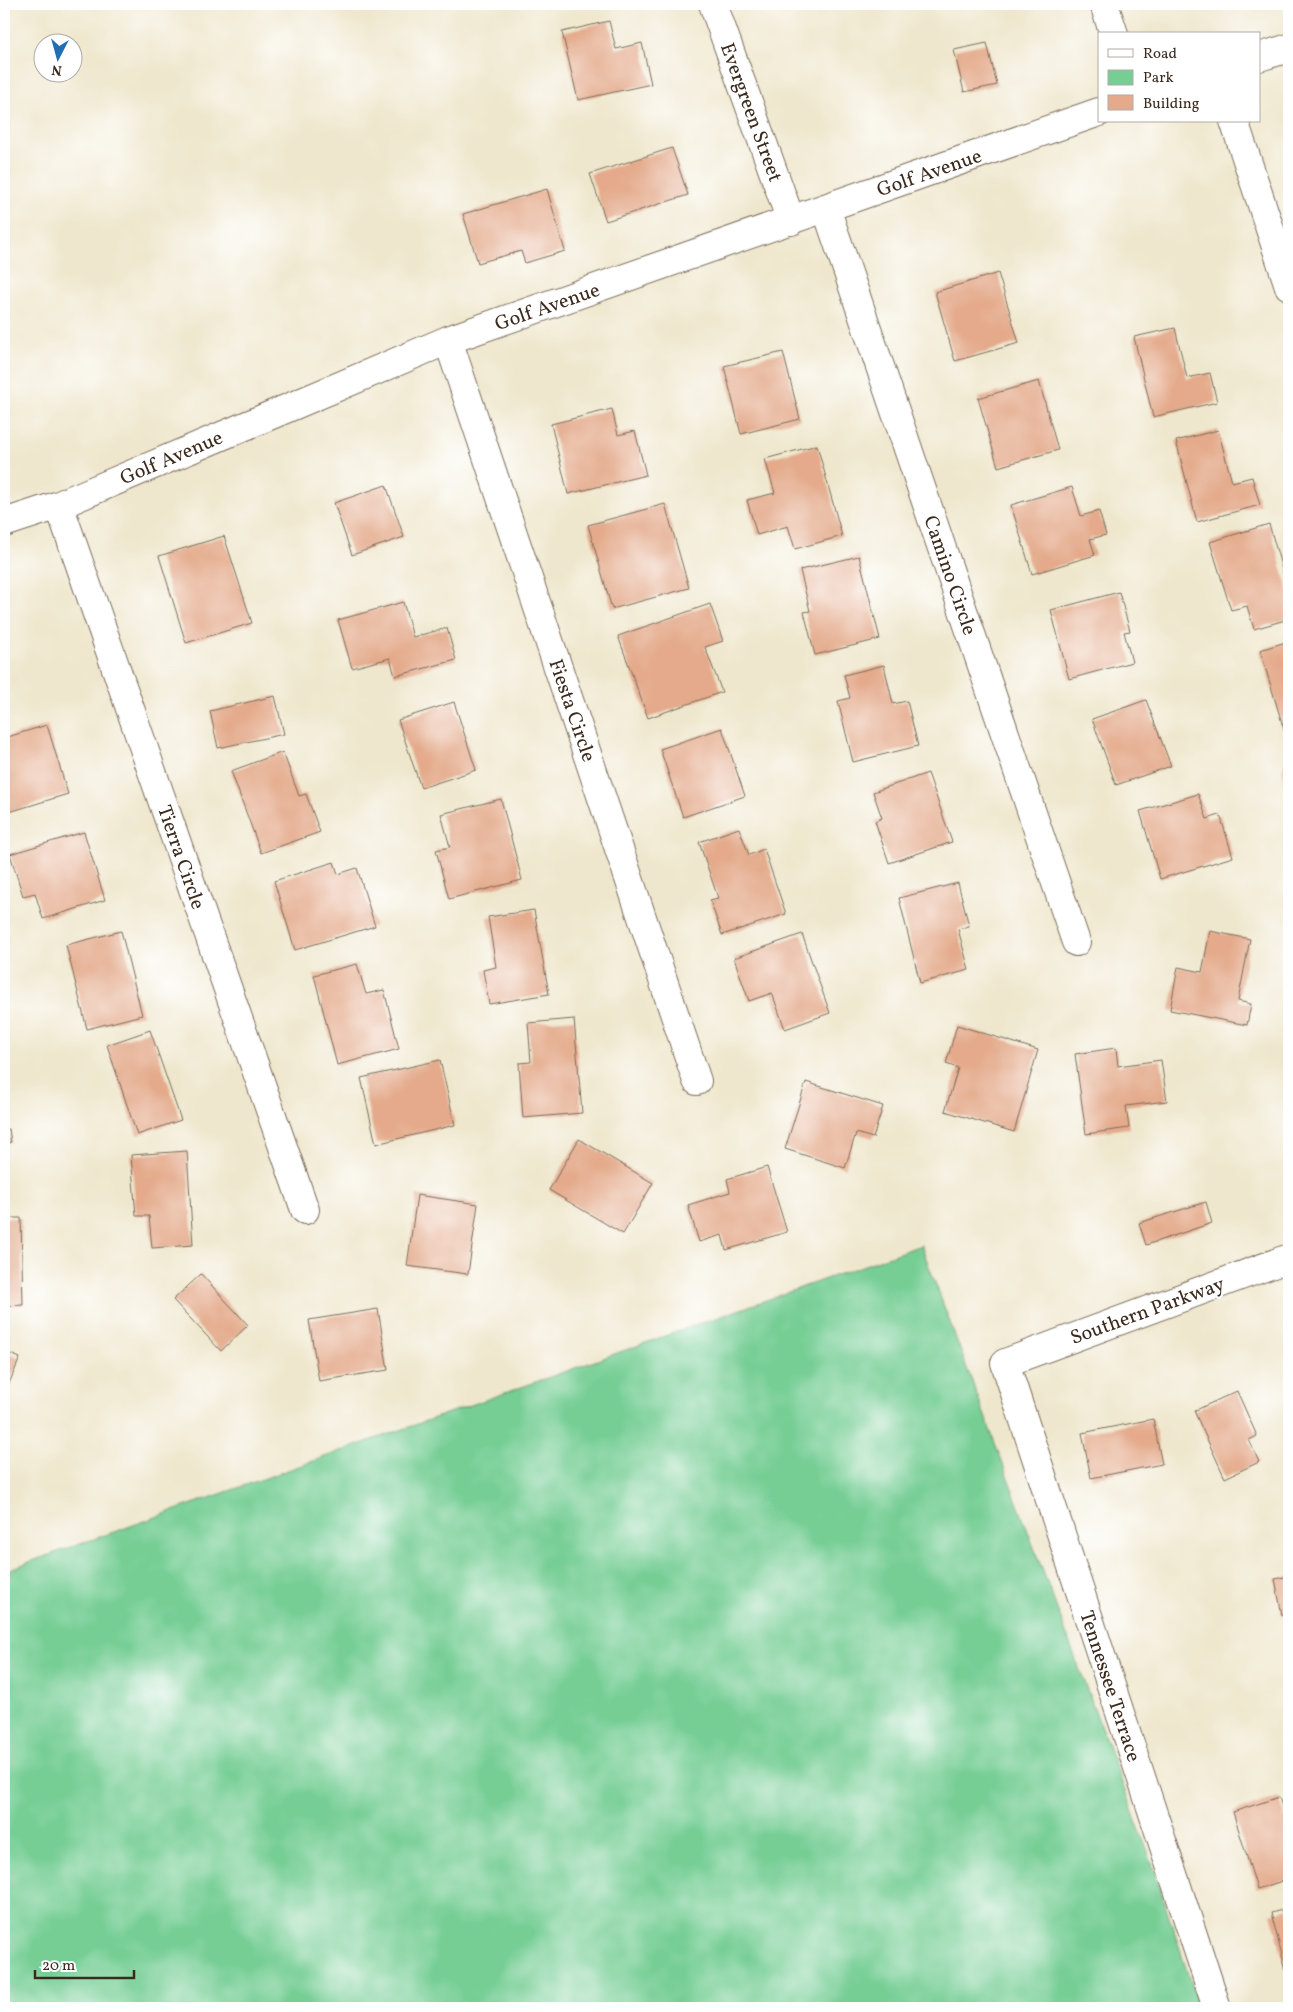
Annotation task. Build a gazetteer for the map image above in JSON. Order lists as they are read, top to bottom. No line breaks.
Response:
{"streets":{"street":["Evergreen Street","Golf Avenue","Camino Circle","Fiesta Circle","Tierra Circle","Southern Parkway","Tennessee Terrace"]},"crossings":[["Evergreen Street","Golf Avenue"],["Golf Avenue","Camino Circle"],["Golf Avenue","Fiesta Circle"],["Golf Avenue","Tierra Circle"],["Southern Parkway","Tennessee Terrace"]],"legend":["Road","Park","Building"],"scale_bar":"20 m","north":"bottom"}
